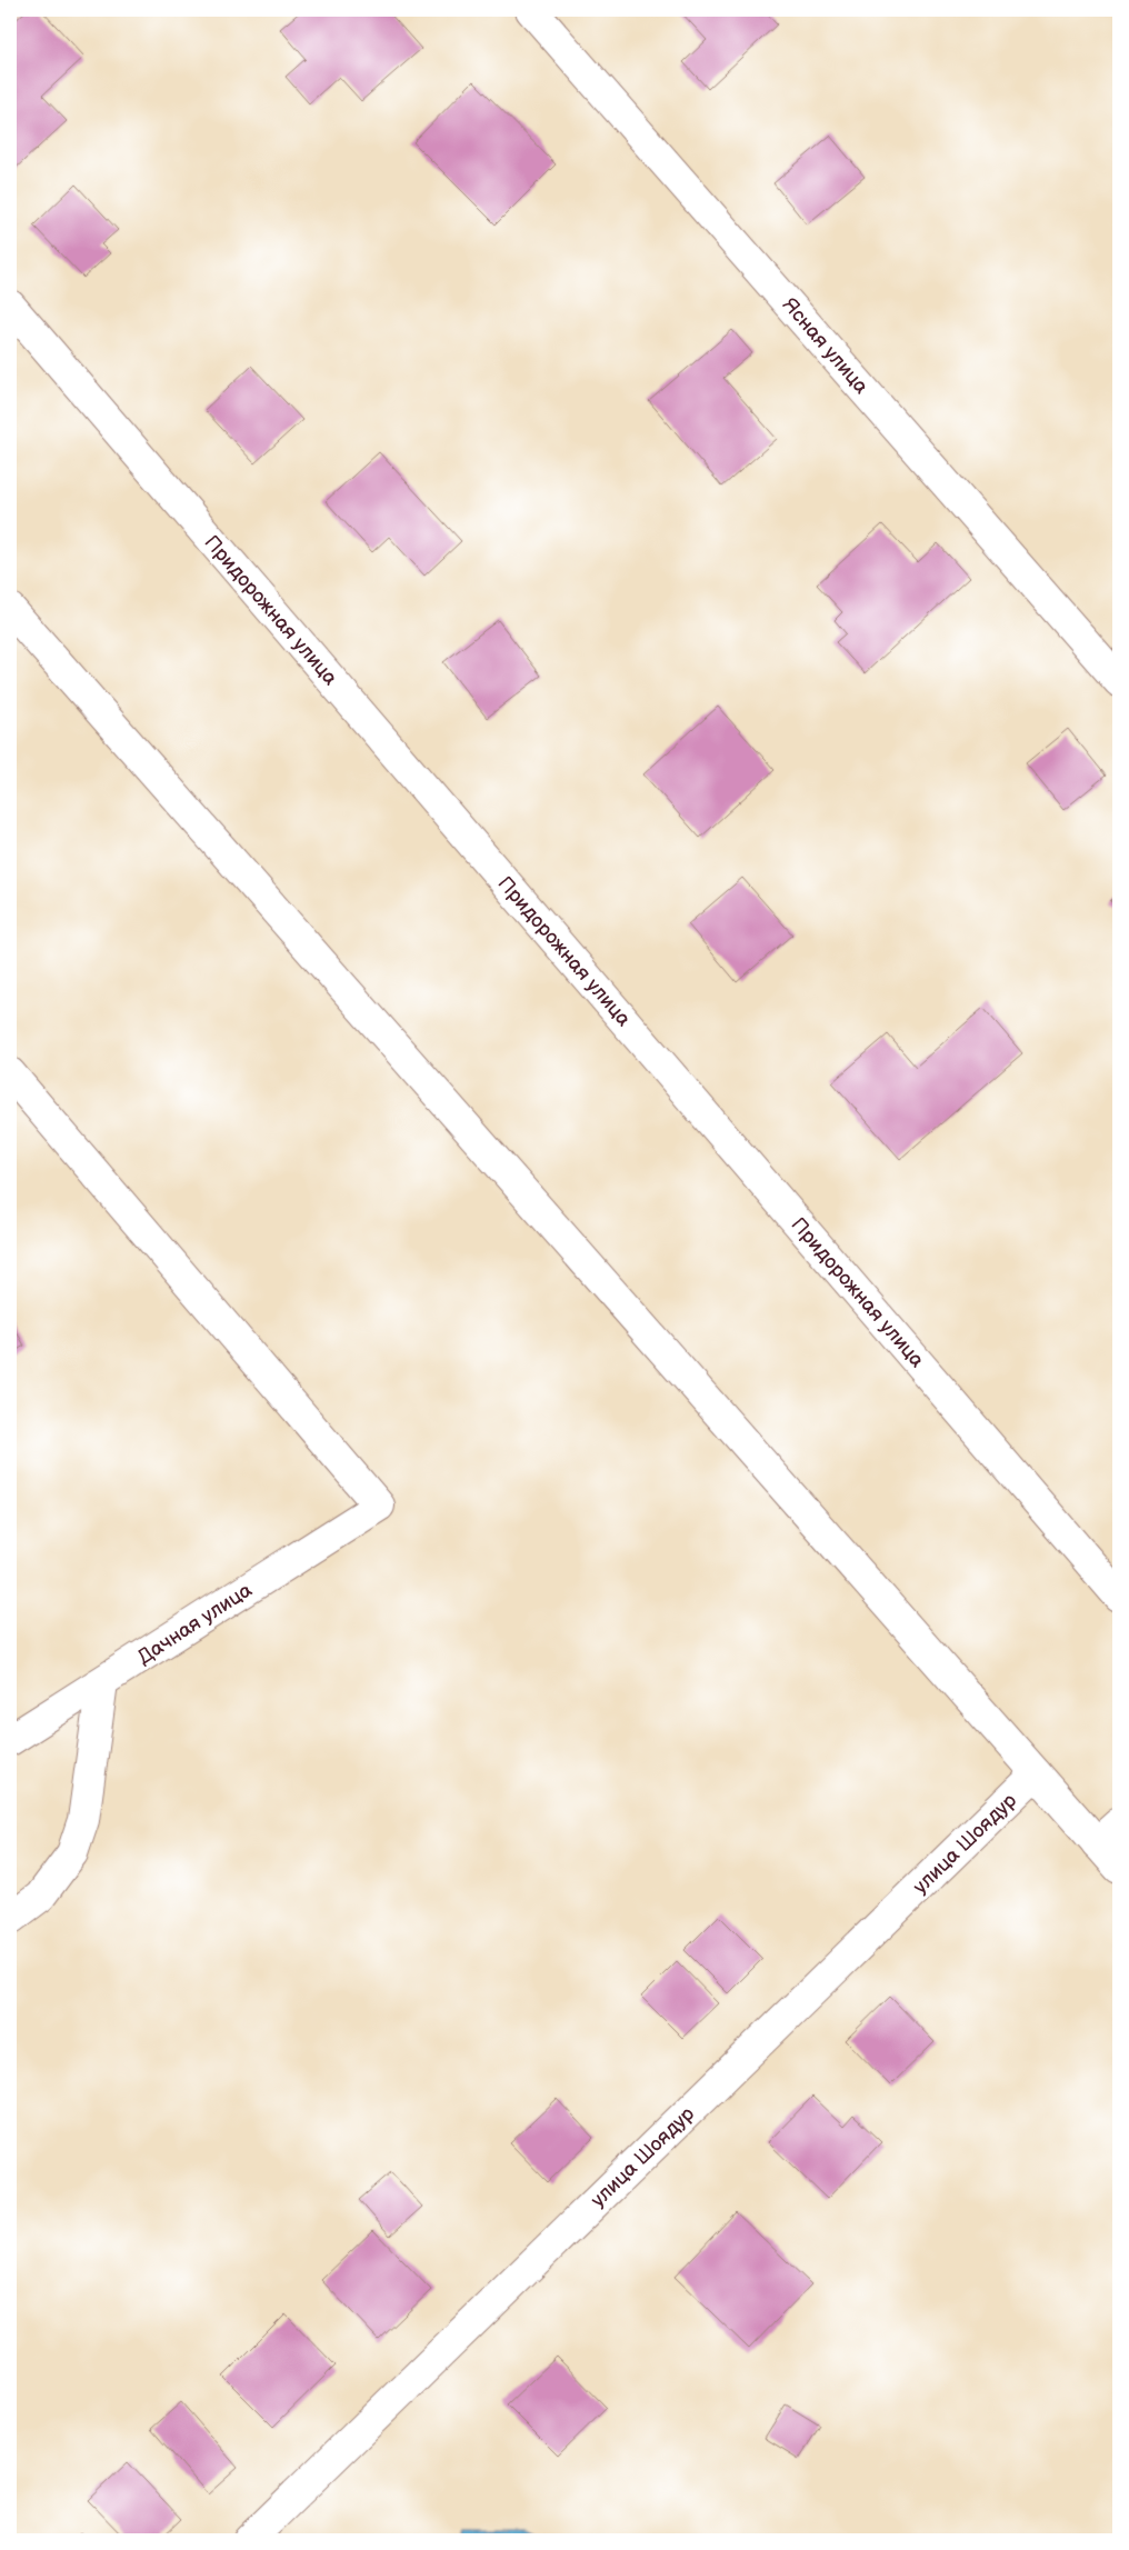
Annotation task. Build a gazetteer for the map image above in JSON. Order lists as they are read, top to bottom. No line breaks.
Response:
{"streets":{"street":["Ясная улица","Придорожная улица","Дачная улица","улица Шоядур"]}}
